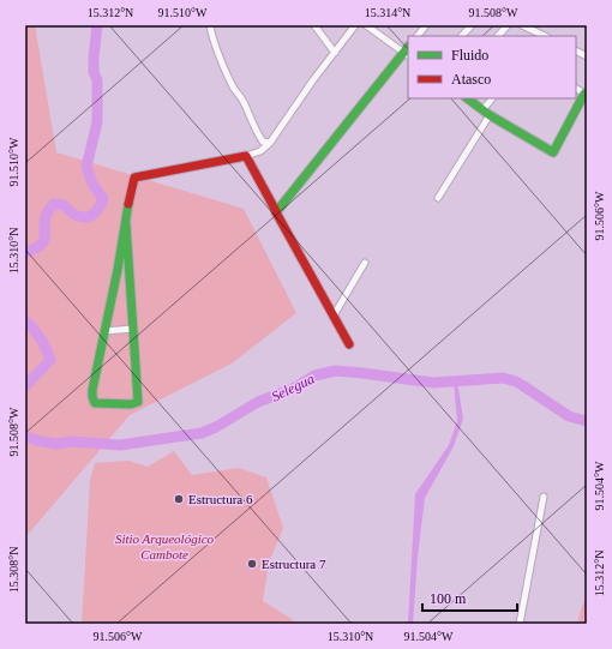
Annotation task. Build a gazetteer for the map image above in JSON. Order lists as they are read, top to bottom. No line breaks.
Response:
{"water":["Selegua"],"parks":["Sitio Arqueológico Cambote"],"places":["Estructura 6","Estructura 7"],"legend":["Fluido","Atasco"],"scale_bar":"100 m","coordinates":["15.312°N","91.510°W","15.314°N","91.508°W","91.506°W","15.310°N","91.504°W","15.308°N"]}
